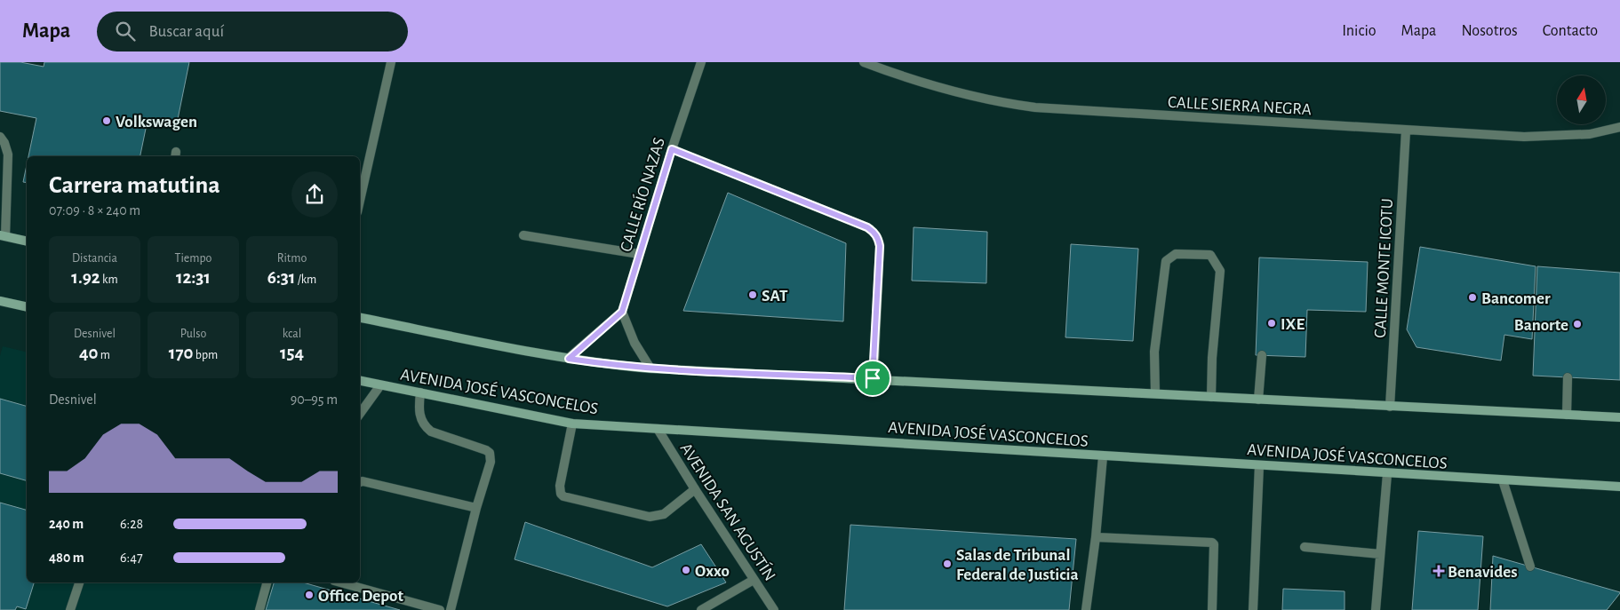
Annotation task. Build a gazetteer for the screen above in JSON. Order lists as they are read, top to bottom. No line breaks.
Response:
{"streets":{"main road":["AVENIDA JOSÉ VASCONCELOS"],"street":["CALLE SIERRA NEGRA","CALLE RÍO NAZAS","CALLE MONTE ICOTU","AVENIDA SAN AGUSTÍN"]},"crossings":[["CALLE SIERRA NEGRA","CALLE MONTE ICOTU"],["AVENIDA JOSÉ VASCONCELOS","AVENIDA SAN AGUSTÍN"]],"places":{"other":["Volkswagen","SAT","Bancomer","IXE","Banorte","Salas de Tribunal Federal de Justicia","Oxxo","Office Depot"],"health":["Benavides"]},"north":"top","page":{"header":"Mapa","search":"Buscar aquí","nav":["Inicio","Mapa","Nosotros","Contacto"],"heading":["Carrera matutina","07:09 · 8 × 240 m"],"stats":[["Distancia","1.92 km"],["Tiempo","12:31"],["Ritmo","6:31 /km"],["Desnivel","40 m"],["Pulso","170 bpm"],["kcal","154"]],"chart":["Desnivel","90–95 m"],"list":[{"name":"240 m","note":"6:28"},{"name":"480 m","note":"6:47"}]}}
